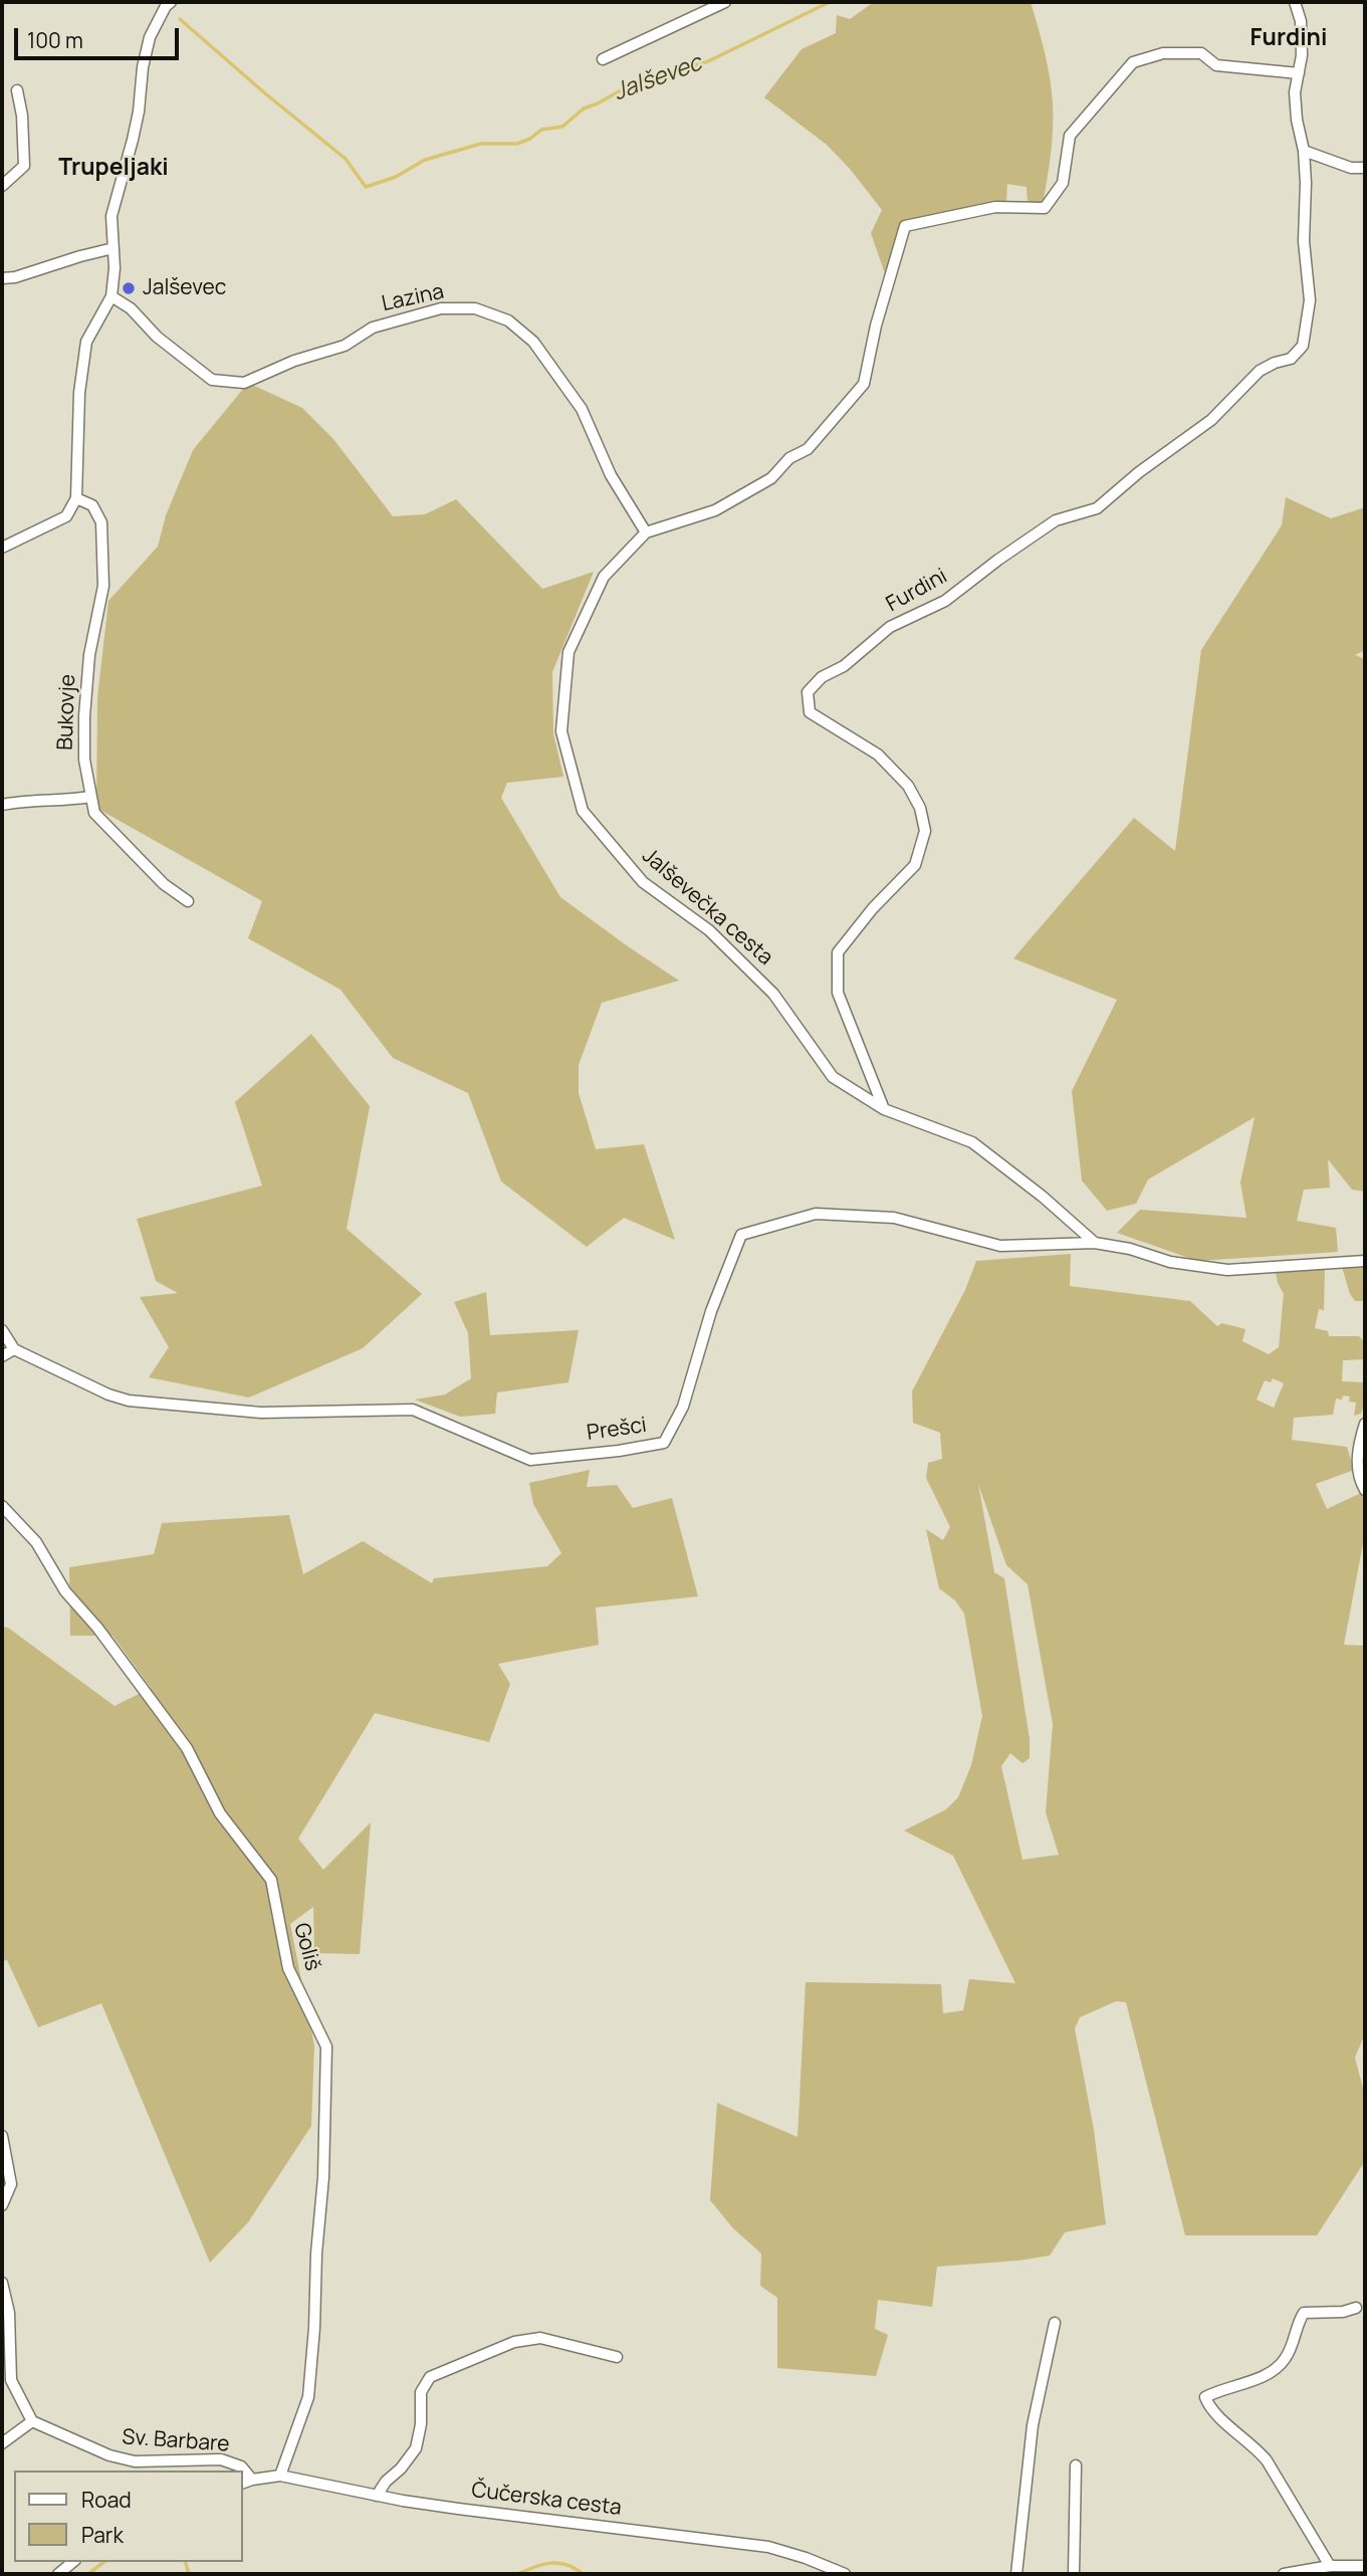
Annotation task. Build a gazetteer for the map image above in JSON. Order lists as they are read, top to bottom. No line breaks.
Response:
{"streets":{"street":["Lazina","Furdini","Bukovje","Jalševečka cesta","Prešci","Goliš","Sv. Barbare","Čučerska cesta"]},"crossings":[["Lazina","Jalševečka cesta"],["Furdini","Jalševečka cesta"],["Jalševečka cesta","Prešci"],["Goliš","Čučerska cesta"],["Sv. Barbare","Čučerska cesta"]],"districts":["Furdini","Trupeljaki"],"water":["Jalševec"],"places":["Jalševec"],"legend":["Road","Park"],"scale_bar":"100 m"}
